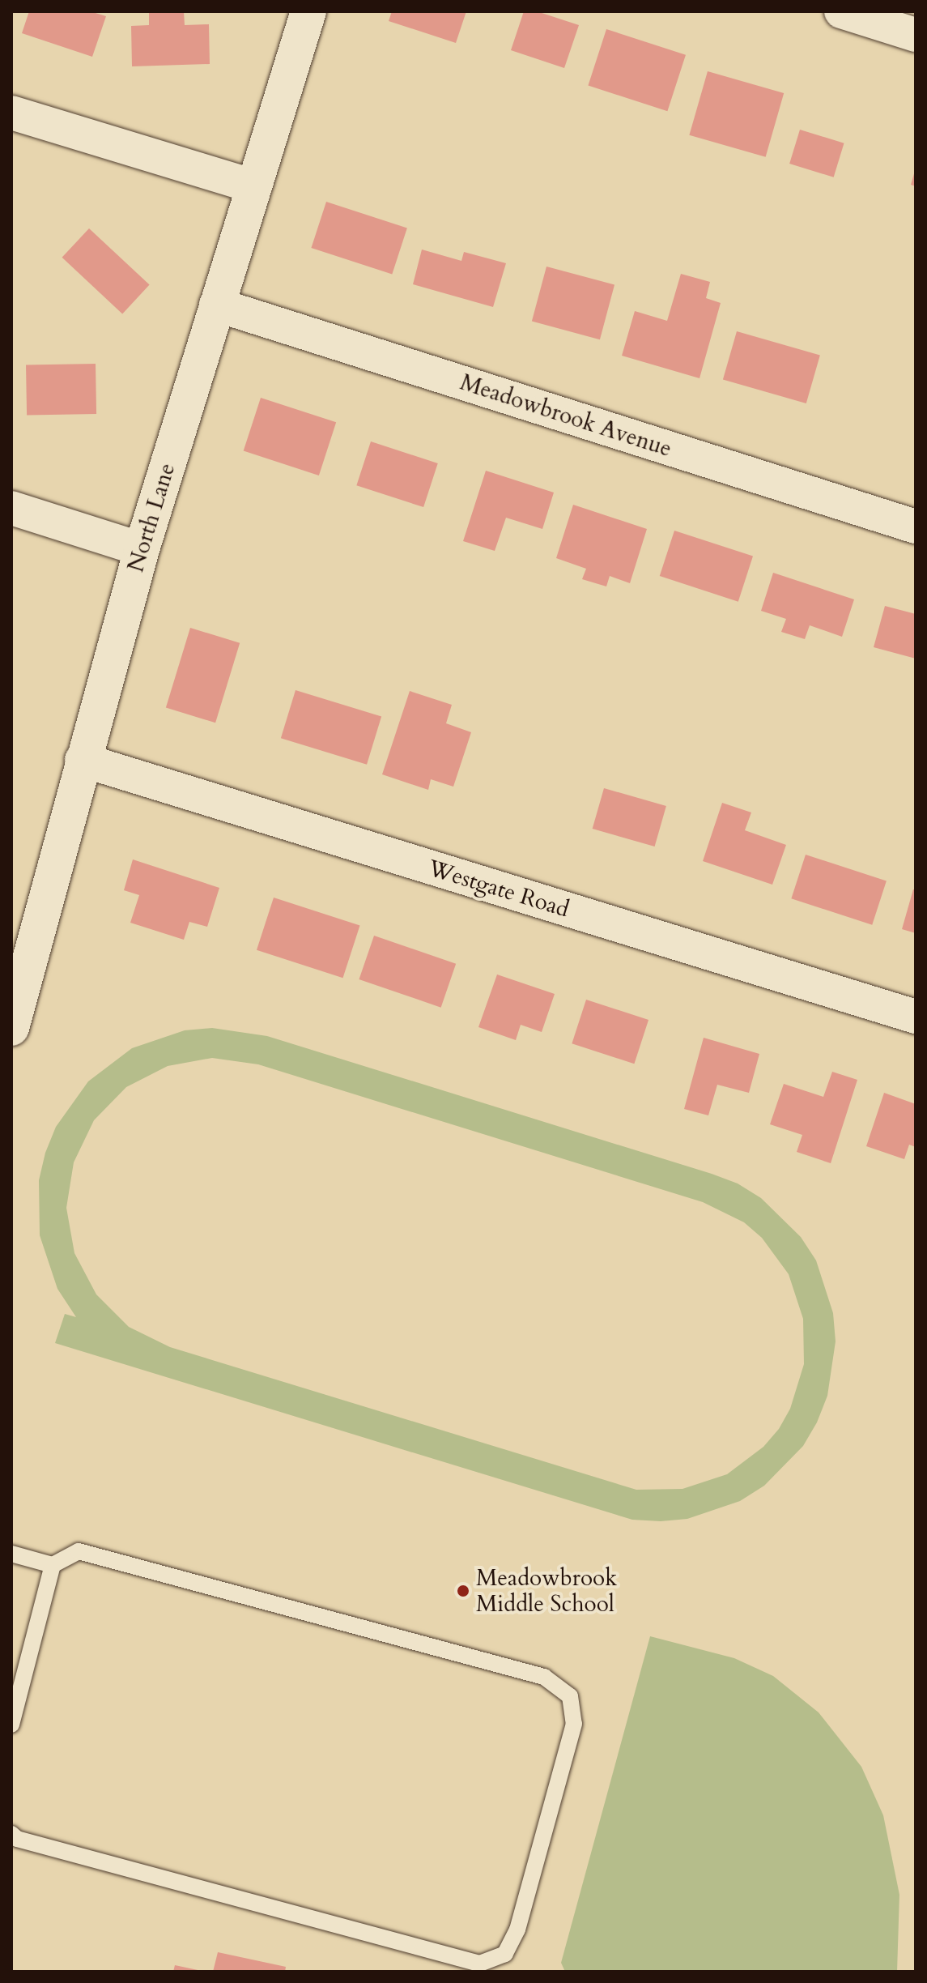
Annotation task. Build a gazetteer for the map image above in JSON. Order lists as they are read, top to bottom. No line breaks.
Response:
{"streets":{"street":["Meadowbrook Avenue","North Lane","Westgate Road"]},"crossings":[["Meadowbrook Avenue","North Lane"],["North Lane","Westgate Road"]],"places":["Meadowbrook Middle School"]}
